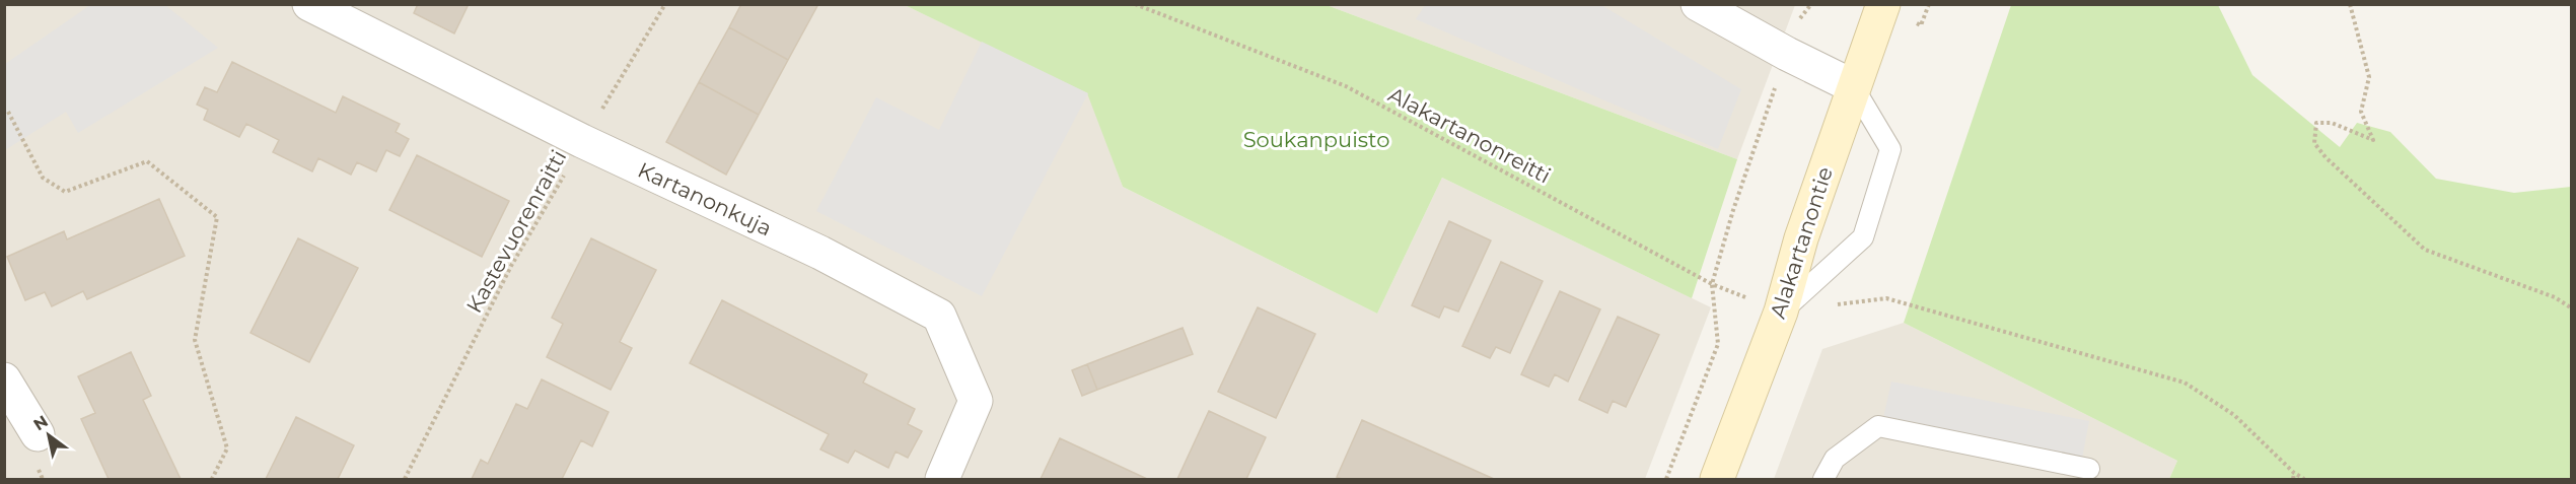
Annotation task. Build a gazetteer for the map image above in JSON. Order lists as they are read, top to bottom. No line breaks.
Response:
{"streets":{"street":["Kartanonkuja","Alakartanontie"],"path":["Alakartanonreitti","Kastevuorenraitti"]},"crossings":[["Alakartanonreitti","Alakartanontie"],["Kartanonkuja","Kastevuorenraitti"]],"parks":["Soukanpuisto"],"north":"top left"}
